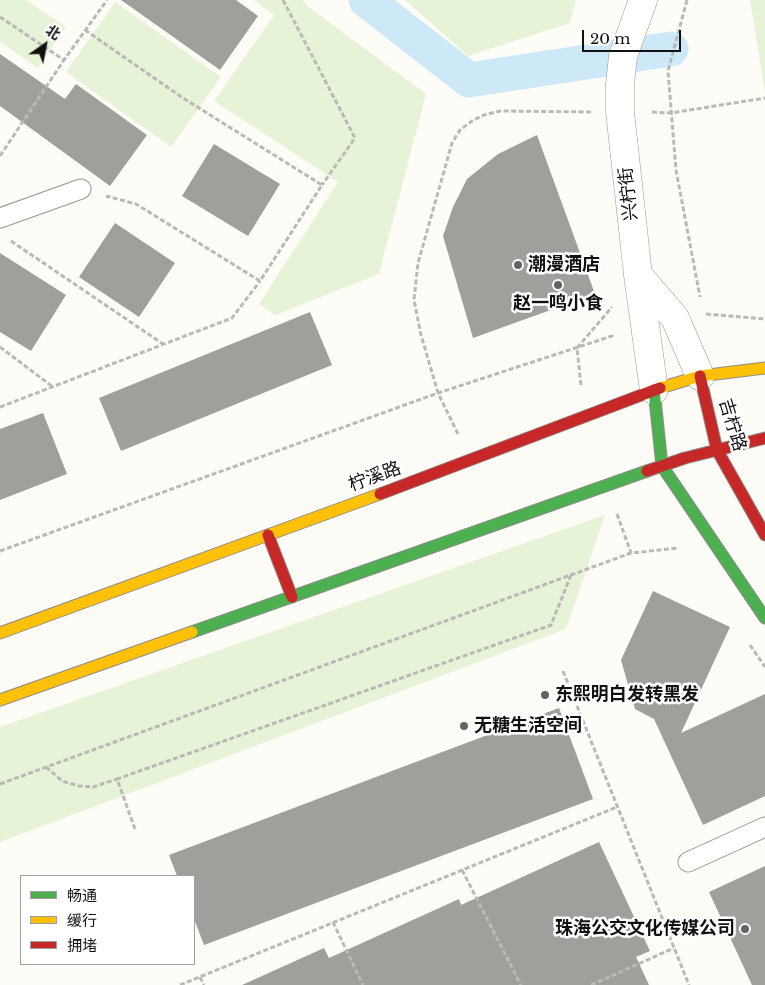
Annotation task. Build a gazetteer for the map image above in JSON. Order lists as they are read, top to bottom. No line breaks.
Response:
{"streets":{"main road":["吉柠路","柠溪路"],"street":["兴柠街"]},"crossings":[["兴柠街","柠溪路"],["吉柠路","柠溪路"]],"places":["潮漫酒店","赵一鸣小食","东熙明白发转黑发","无糖生活空间","珠海公交文化传媒公司"],"legend":["畅通","缓行","拥堵"],"scale_bar":"20 m","north":"top right"}
